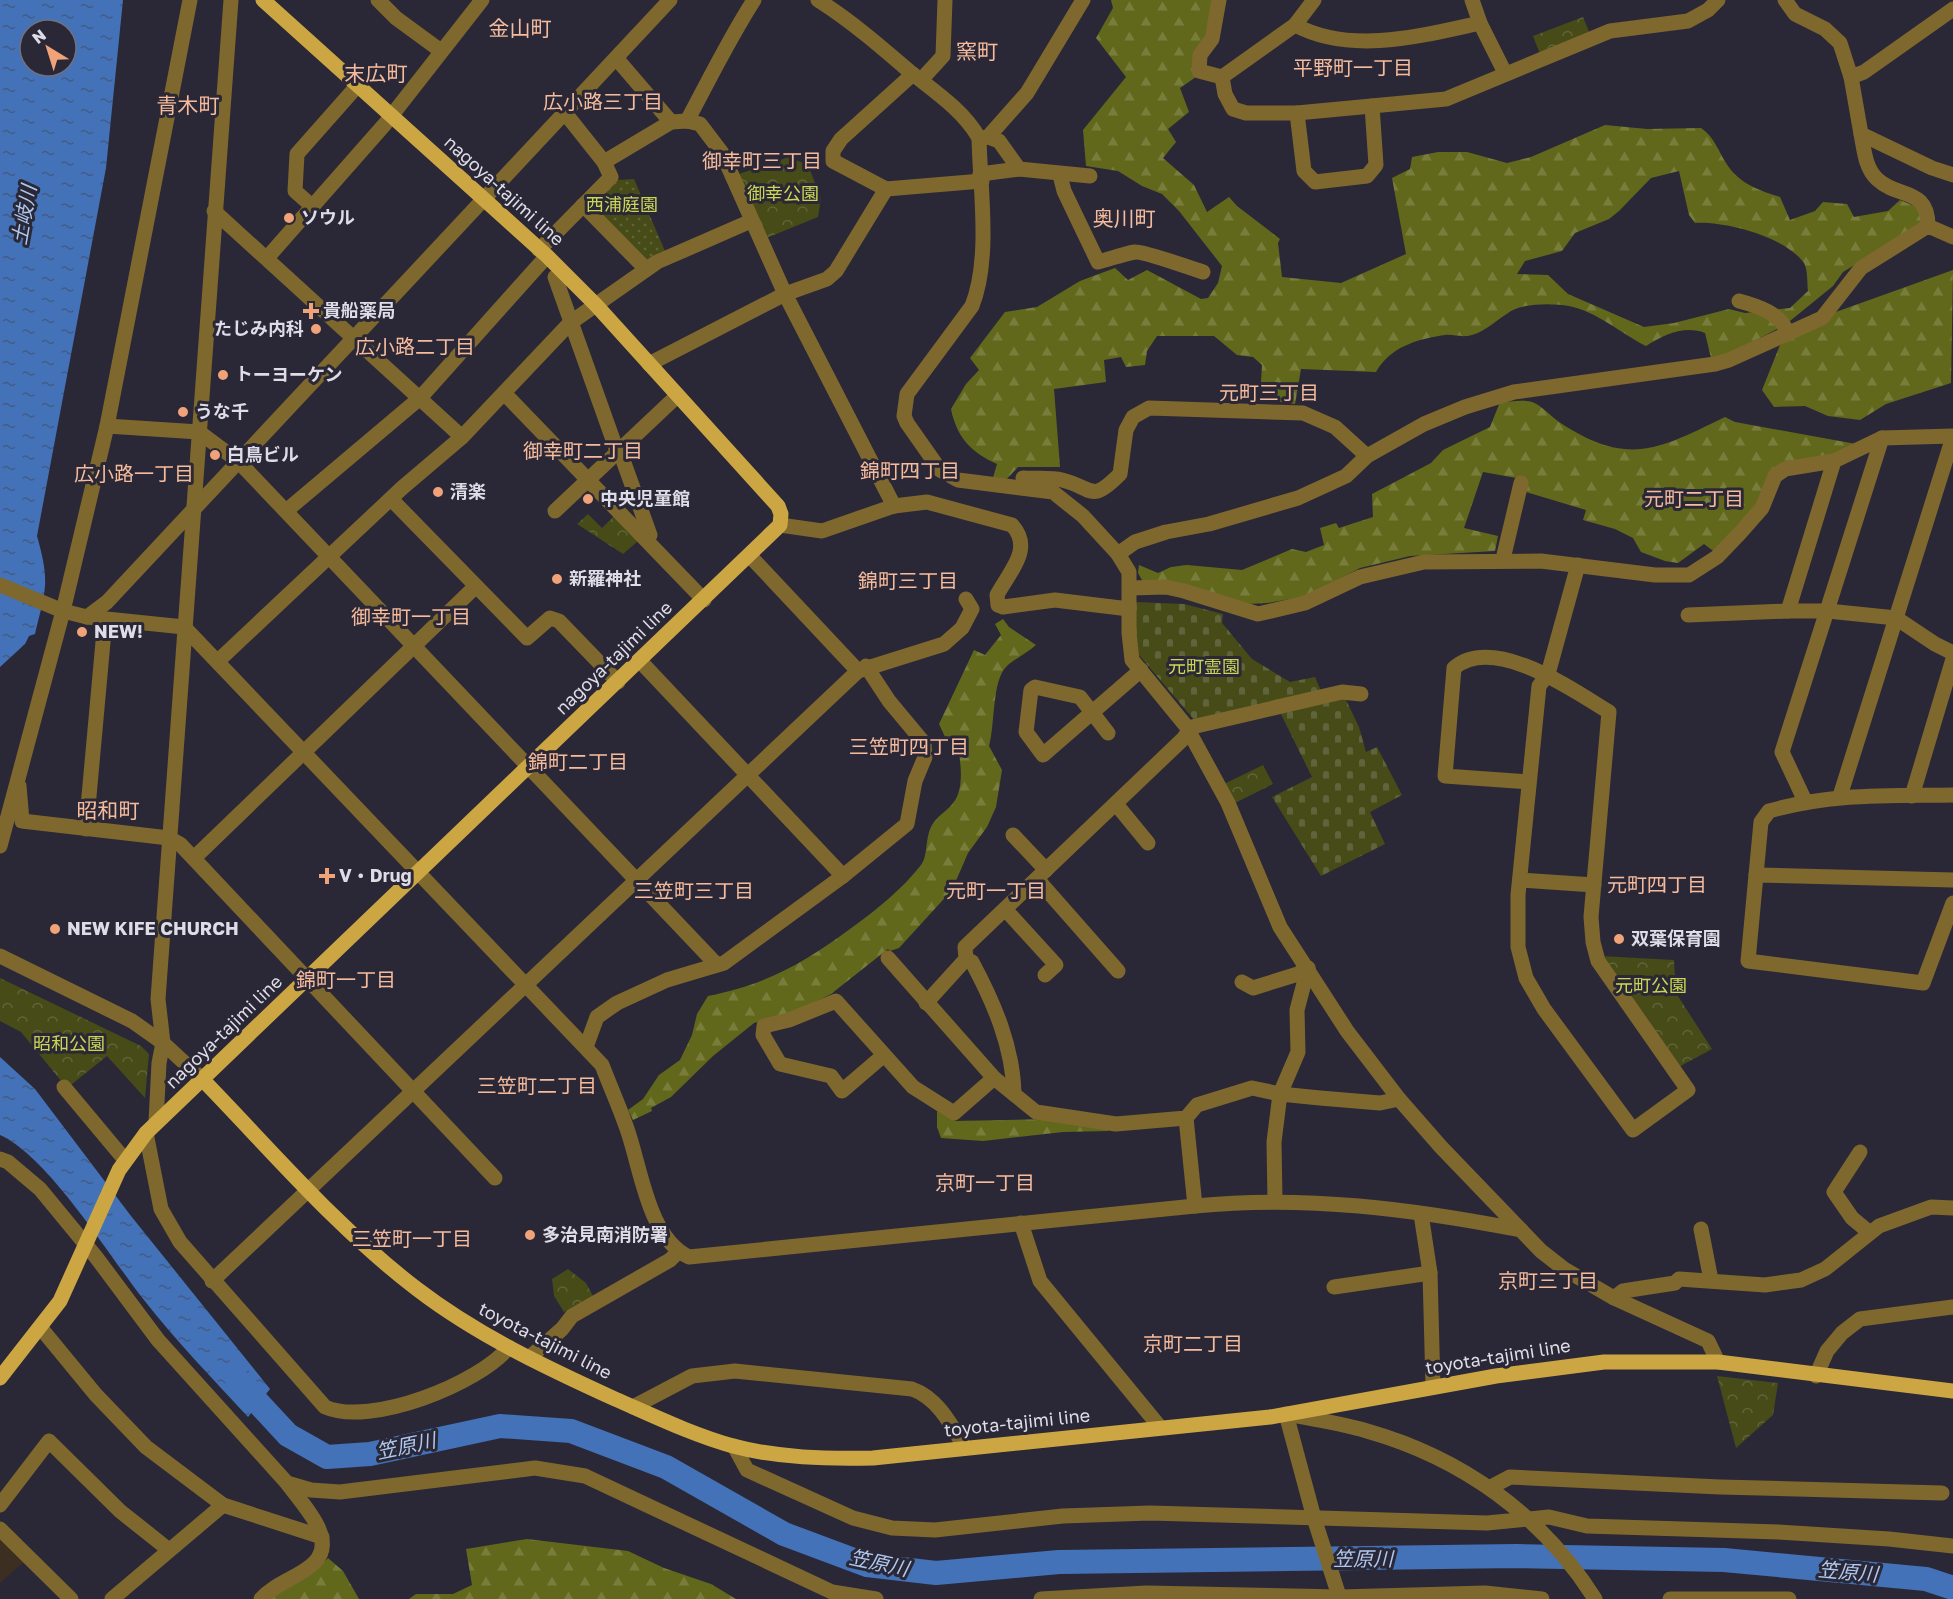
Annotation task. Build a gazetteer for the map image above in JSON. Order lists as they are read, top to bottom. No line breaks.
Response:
{"streets":{"main road":["nagoya-tajimi line","toyota-tajimi line"]},"crossings":[["nagoya-tajimi line","toyota-tajimi line"]],"districts":["金山町","窯町","平野町一丁目","末広町","広小路三丁目","青木町","御幸町三丁目","奥川町","広小路二丁目","元町三丁目","御幸町二丁目","錦町四丁目","広小路一丁目","元町二丁目","錦町三丁目","御幸町一丁目","三笠町四丁目","錦町二丁目","昭和町","元町四丁目","三笠町三丁目","元町一丁目","錦町一丁目","三笠町二丁目","京町一丁目","三笠町一丁目","京町三丁目","京町二丁目"],"water":["土岐川","笠原川"],"parks":["御幸公園","西浦庭園","元町霊園","元町公園","昭和公園"],"places":{"other":["ソウル","たじみ内科","トーヨーケン","うな千","白鳥ビル","清楽","中央児童館","新羅神社","NEW!","NEW KIFE CHURCH","双葉保育園","多治見南消防署"],"health":["貴船薬局","V・Drug"]},"north":"top left"}
